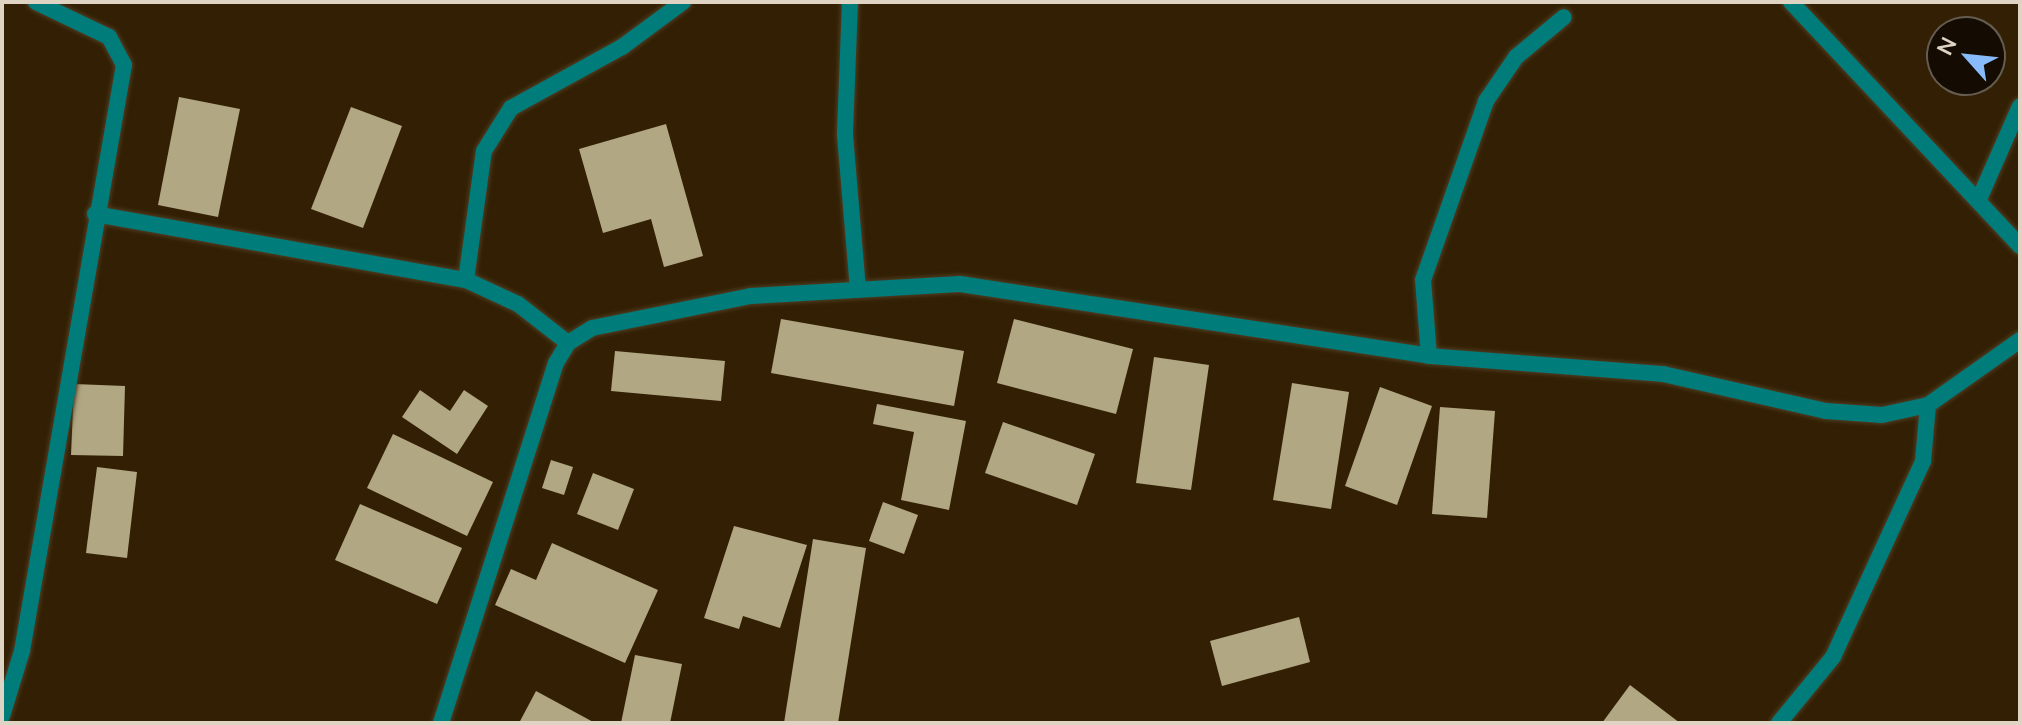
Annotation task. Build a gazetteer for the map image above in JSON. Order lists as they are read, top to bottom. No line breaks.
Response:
{"north":"top left"}
